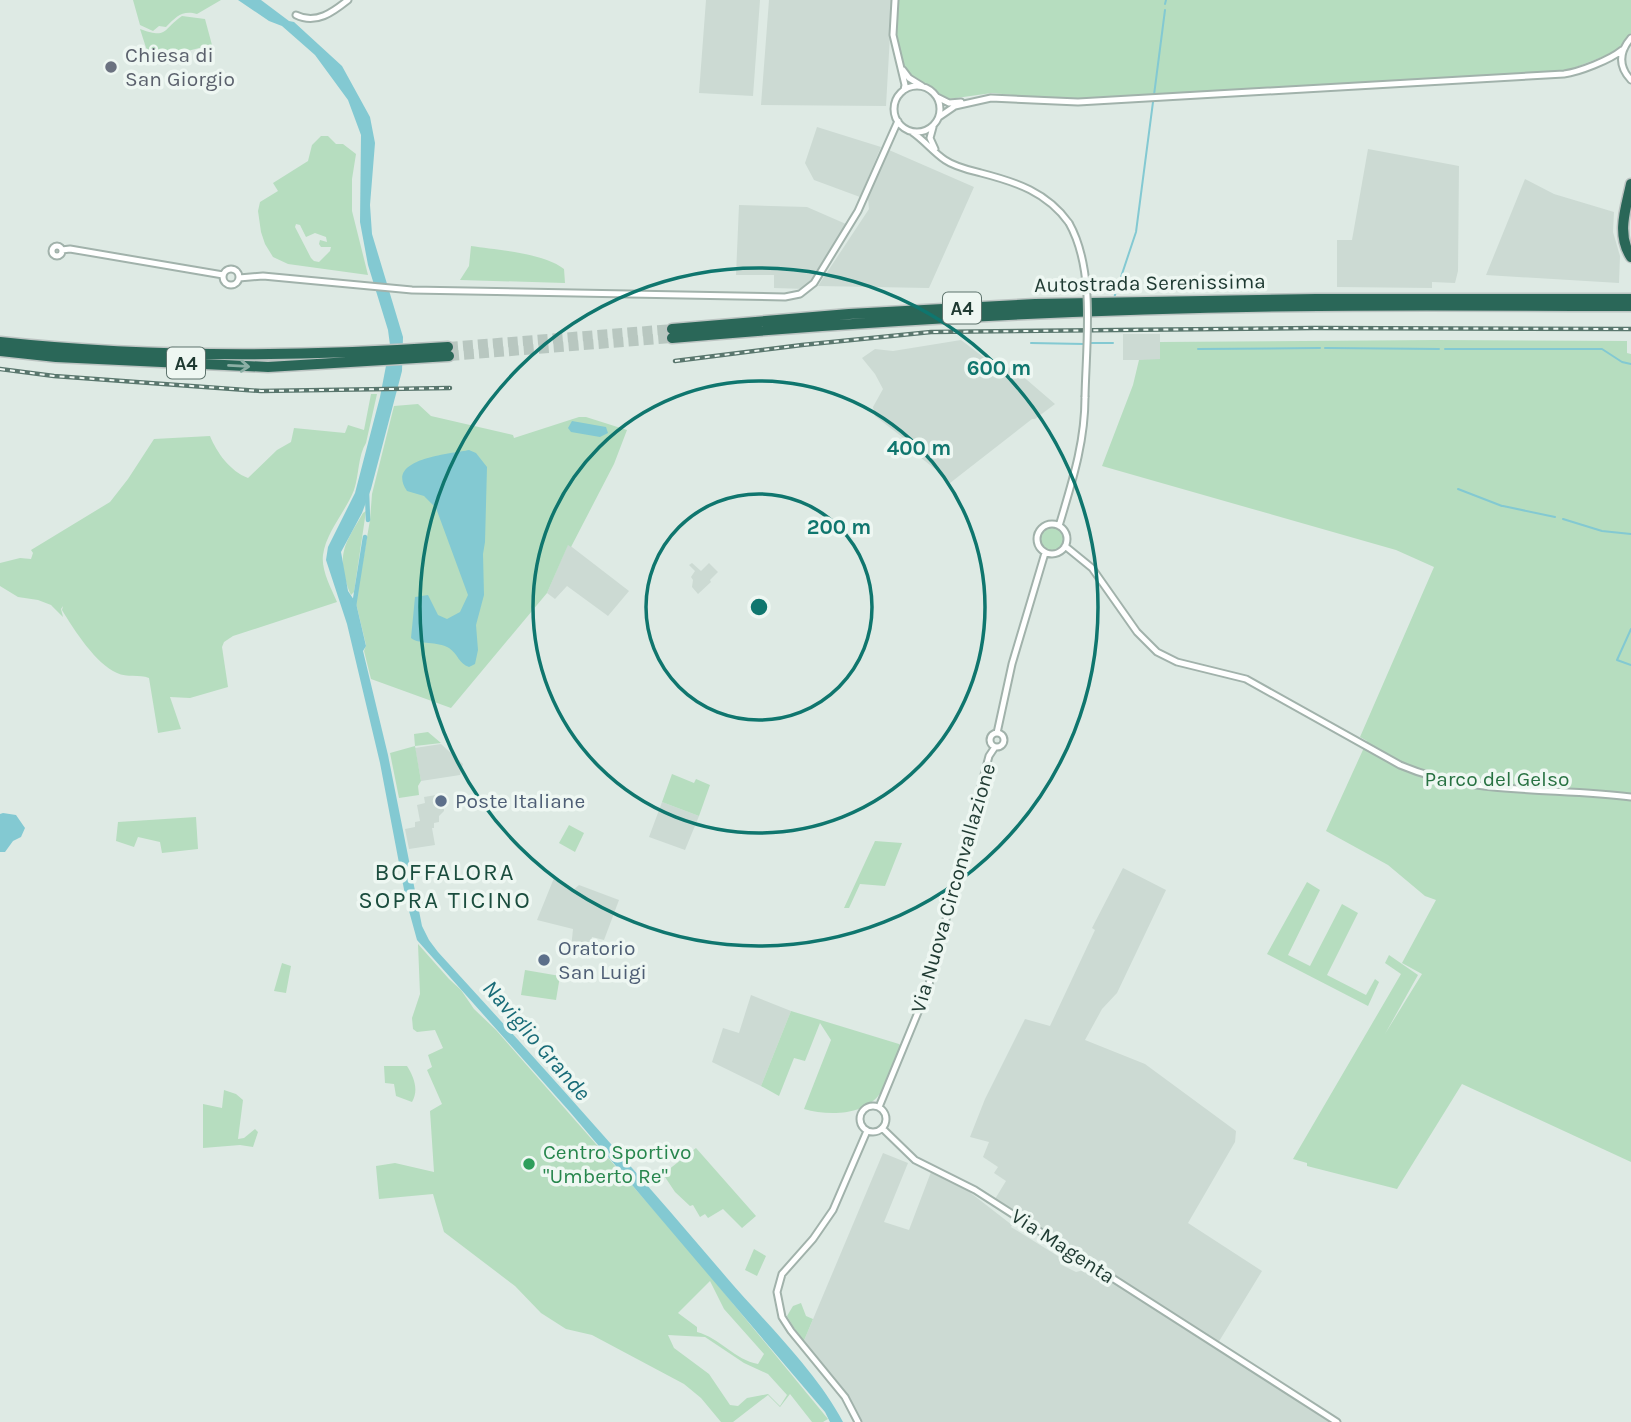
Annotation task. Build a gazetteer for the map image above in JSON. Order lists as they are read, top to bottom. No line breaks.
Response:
{"streets":{"highway":["Autostrada Serenissima","A4"],"street":["Via Nuova Circonvallazione","Via Magenta"]},"crossings":[["Via Nuova Circonvallazione","Via Magenta"]],"districts":["BOFFALORA SOPRA TICINO"],"water":["Naviglio Grande"],"parks":["Parco del Gelso"],"places":["Chiesa di San Giorgio","Poste Italiane","Oratorio San Luigi","Centro Sportivo \"Umberto Re\""],"rings":["600 m","400 m","200 m"]}
